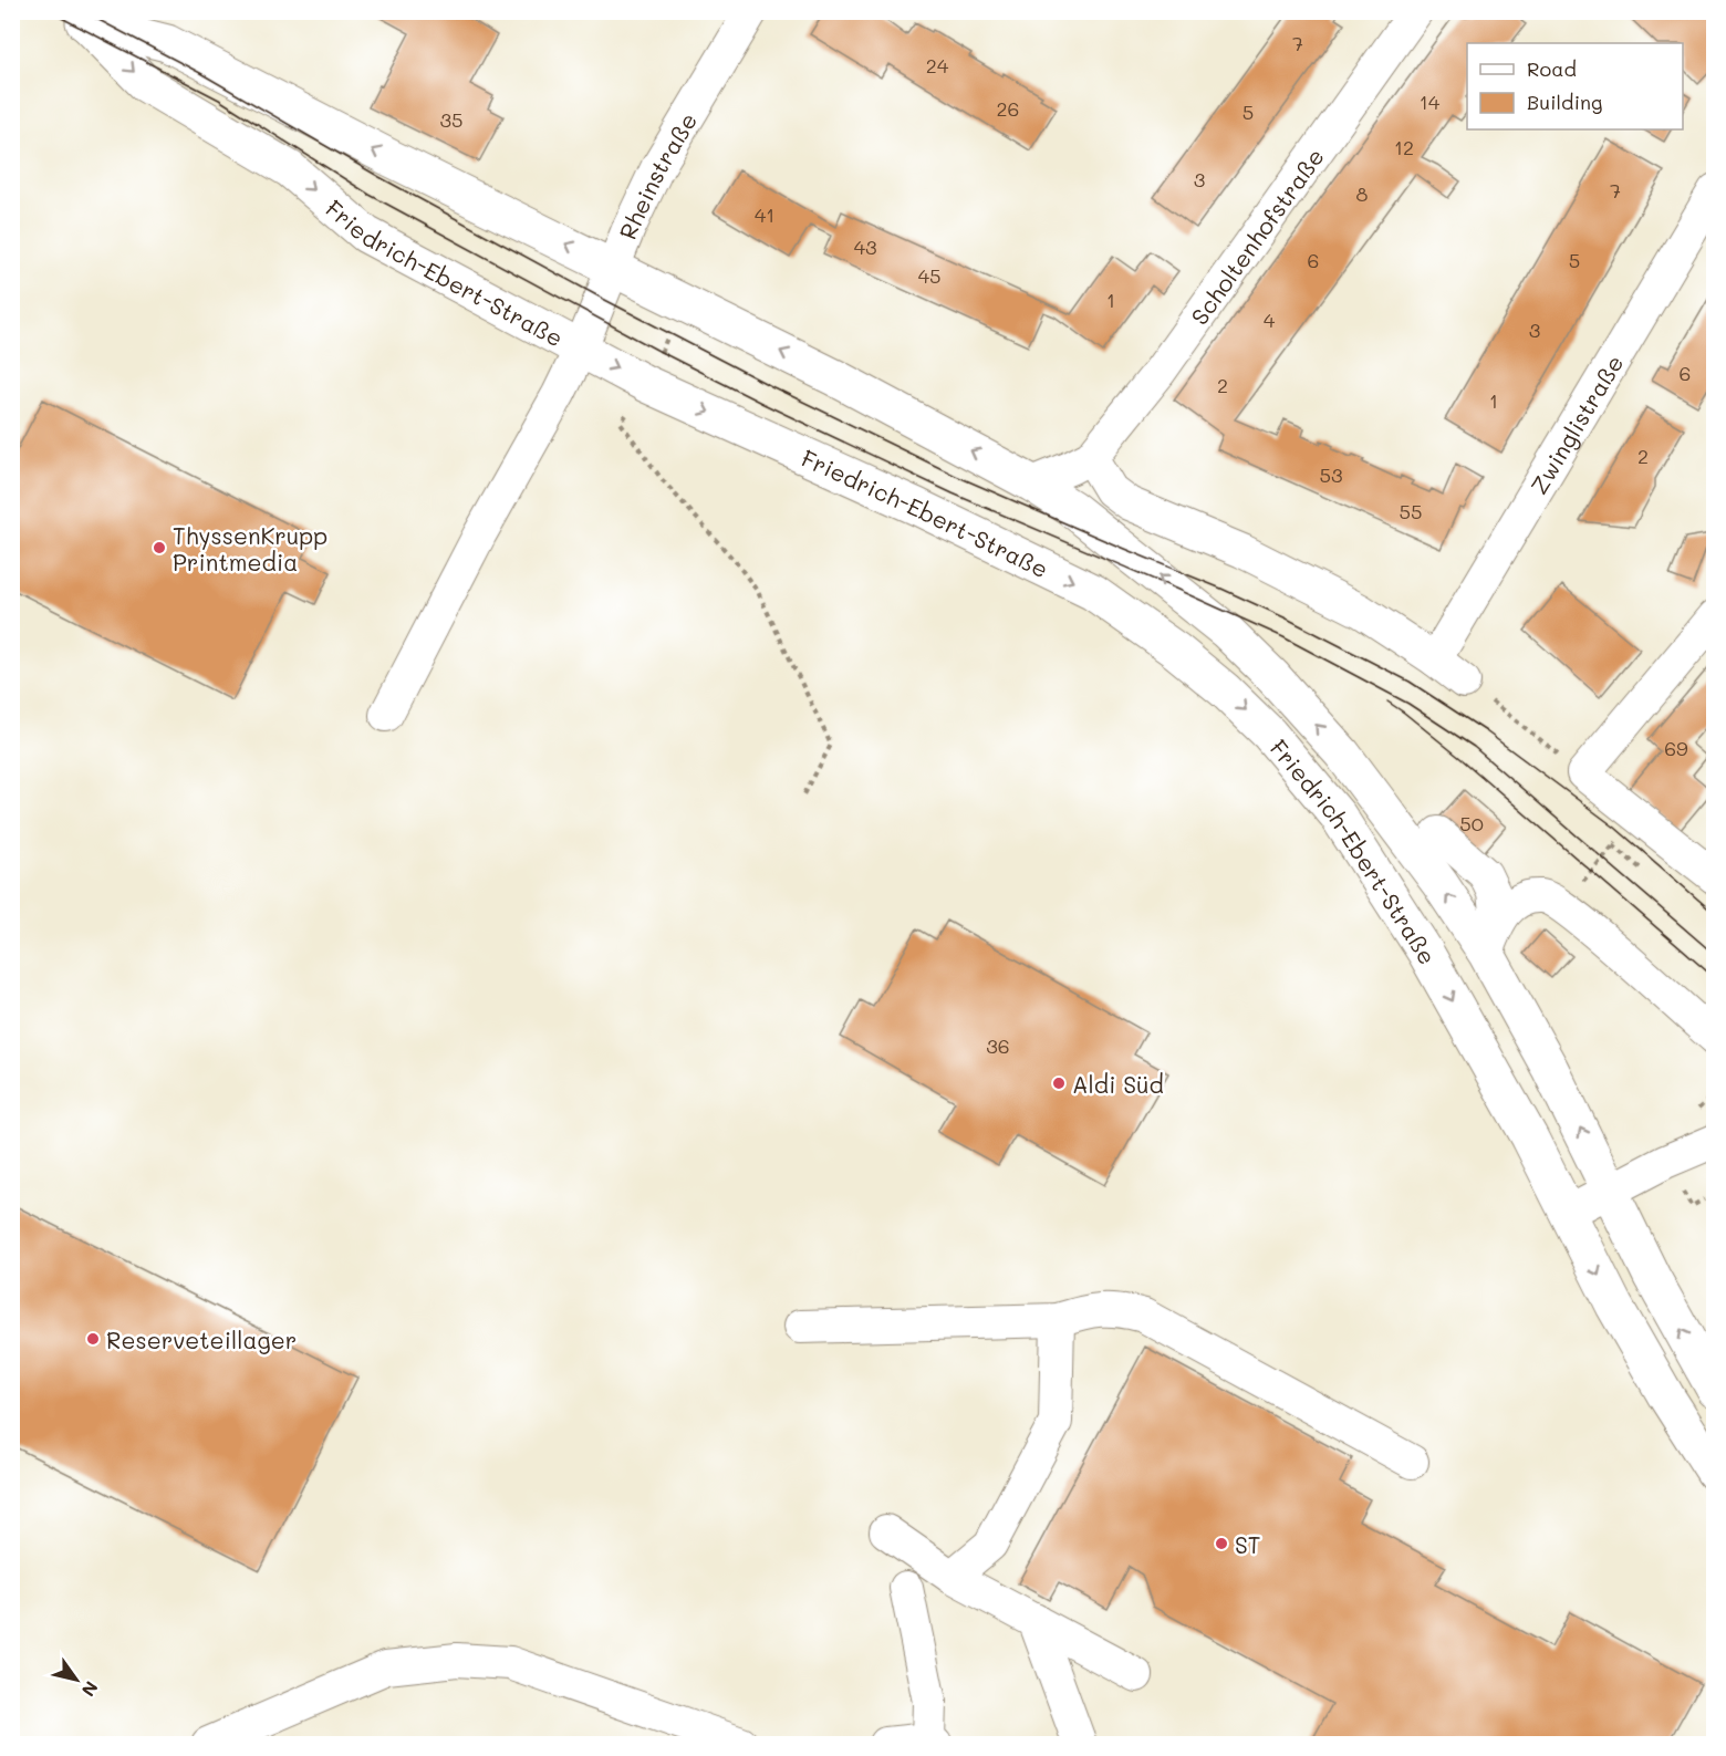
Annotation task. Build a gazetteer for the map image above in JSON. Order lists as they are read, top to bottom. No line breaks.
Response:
{"streets":{"main road":["Friedrich-Ebert-Straße"],"street":["Rheinstraße","Scholtenhofstraße","Zwinglistraße"]},"crossings":[["Rheinstraße","Friedrich-Ebert-Straße"]],"places":["ThyssenKrupp Printmedia","Aldi Süd","Reserveteillager","ST"],"house_numbers":["7","24","14","26","5","35","12","3","7","8","41","43","6","5","45","1","4","3","6","2","1","2","53","55","69","50","36"],"legend":["Road","Building"],"north":"bottom right"}
